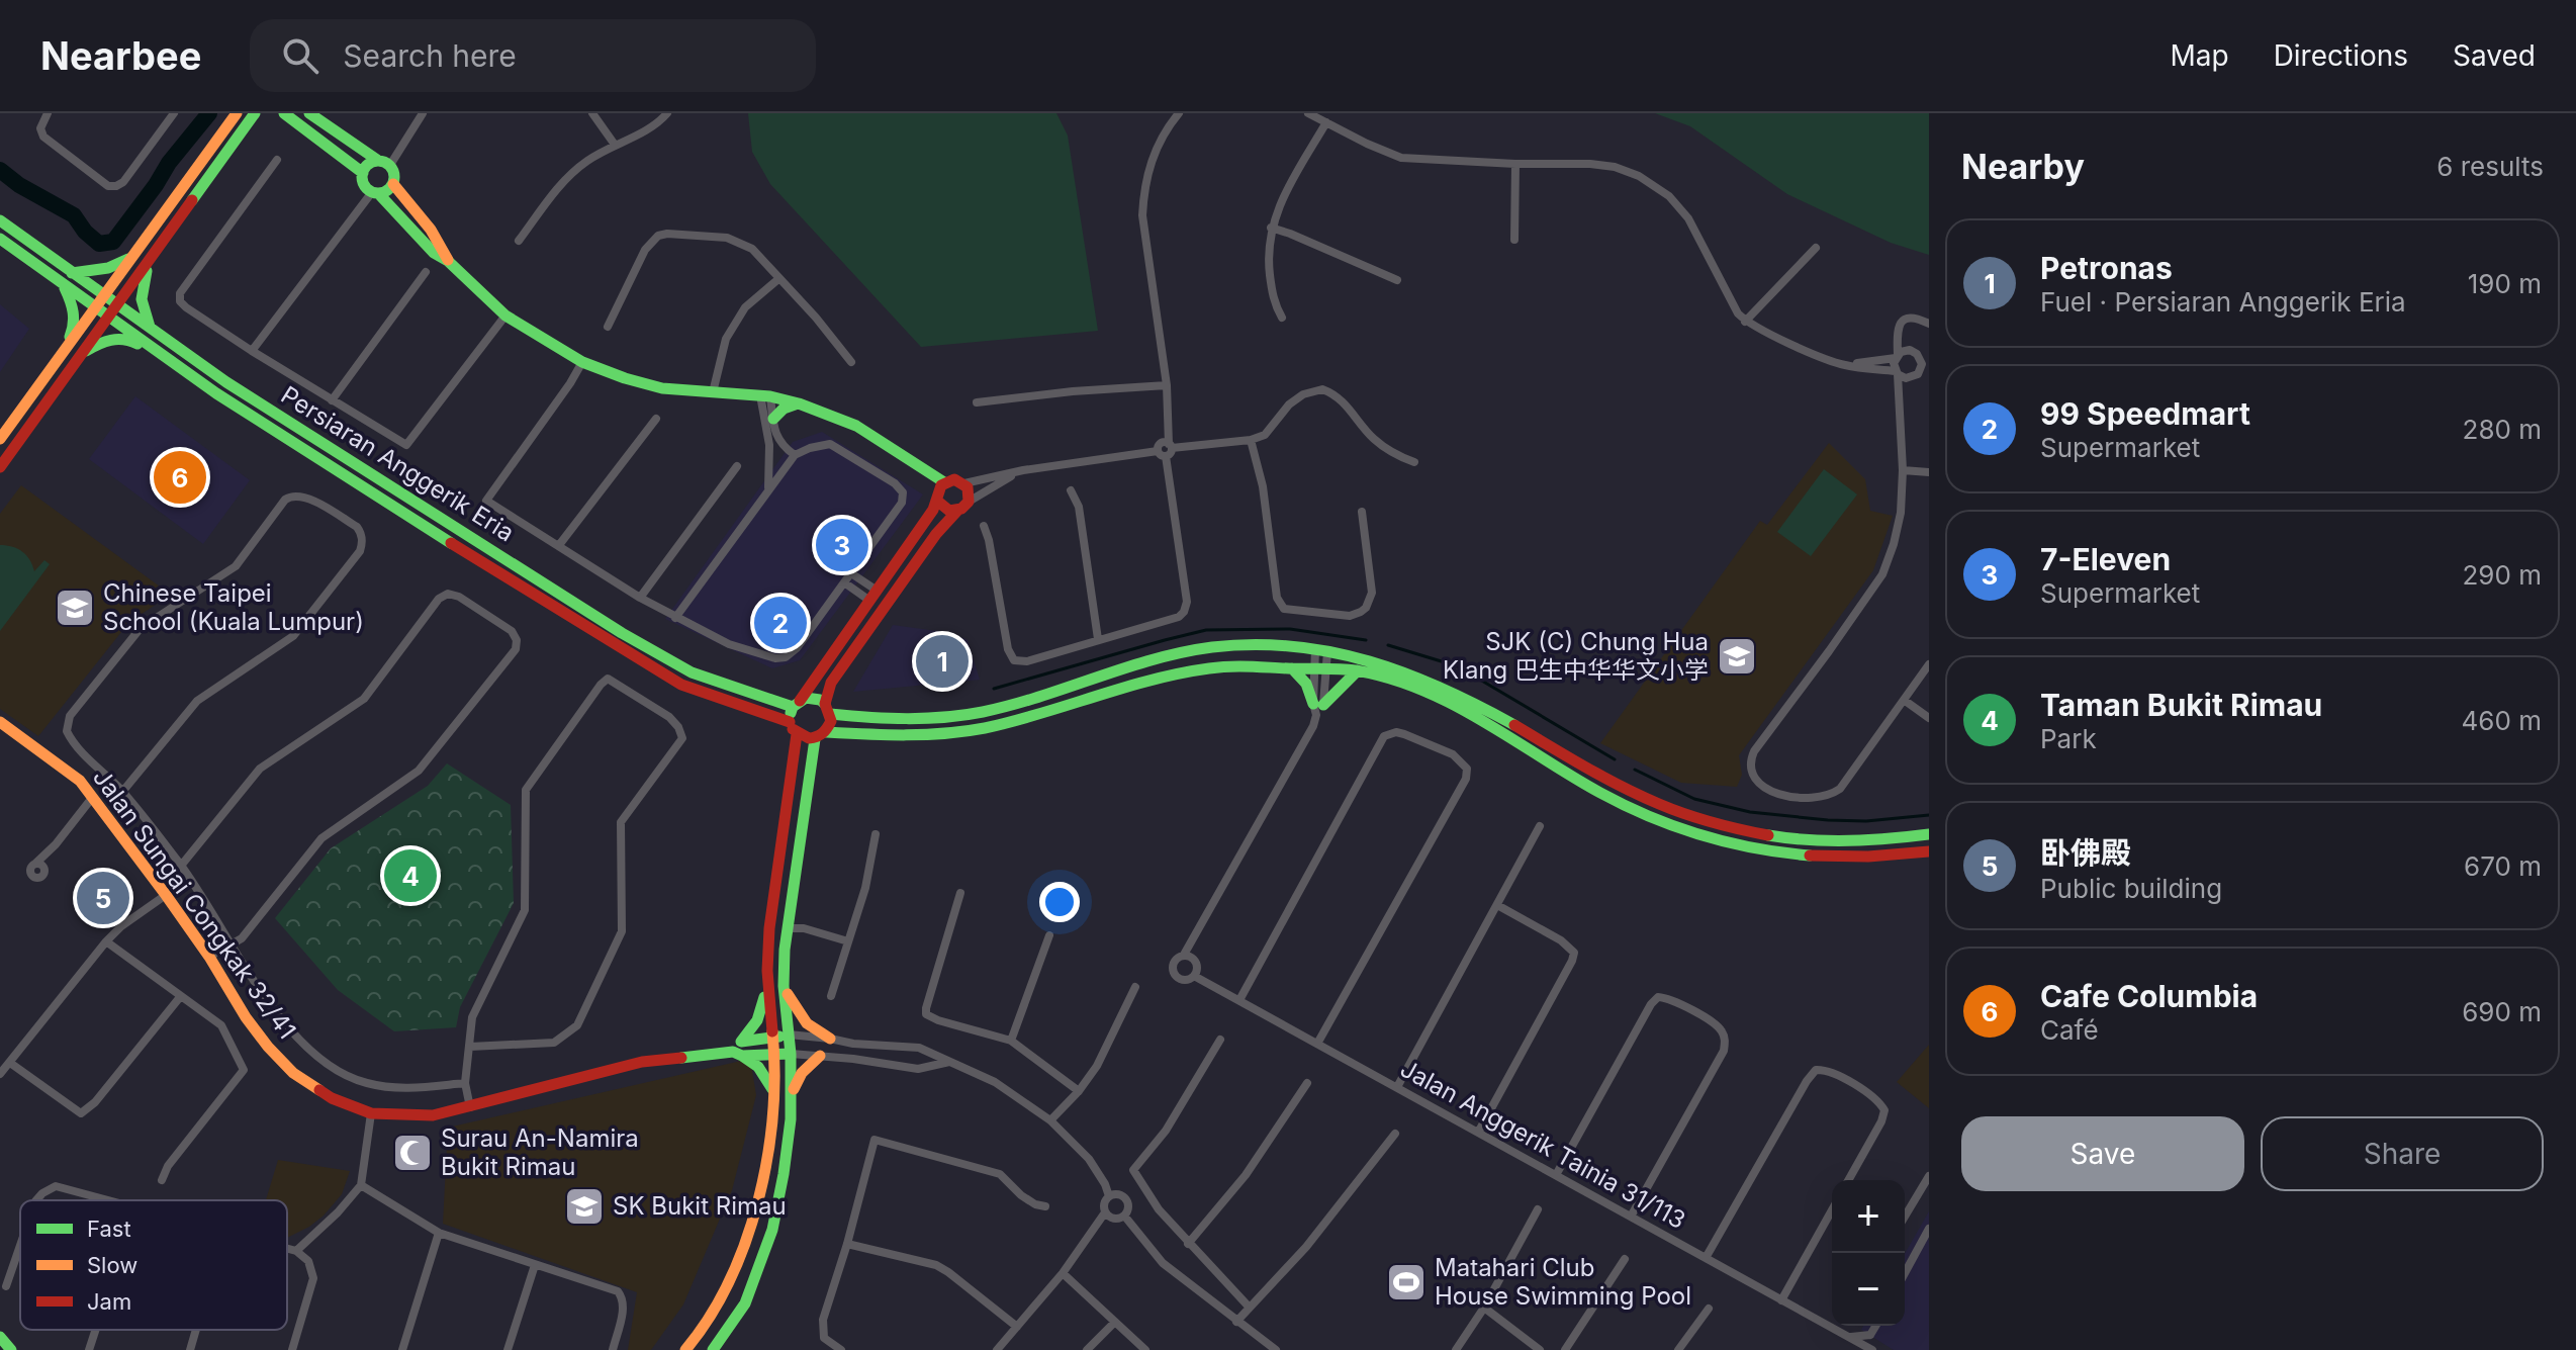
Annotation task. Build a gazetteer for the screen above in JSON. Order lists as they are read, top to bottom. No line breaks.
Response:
{"streets":{"main road":["Persiaran Anggerik Eria","Jalan Sungai Congkak 32/41"],"street":["Jalan Anggerik Tainia 31/113"]},"places":{"school or university":["Chinese Taipei School (Kuala Lumpur)","SJK (C) Chung Hua Klang 巴生中华华文小学","SK Bukit Rimau"],"mosque":["Surau An-Namira Bukit Rimau"],"sports":["Matahari Club House Swimming Pool"]},"legend":["Fast","Slow","Jam"],"page":{"header":"Nearbee","search":"Search here","nav":["Map","Directions","Saved"],"heading":["Nearby","6 results"],"list":[{"mark":"1","name":"Petronas","note":"Fuel · Persiaran Anggerik Eria","value":"190 m"},{"mark":"2","name":"99 Speedmart","note":"Supermarket","value":"280 m"},{"mark":"3","name":"7-Eleven","note":"Supermarket","value":"290 m"},{"mark":"4","name":"Taman Bukit Rimau","note":"Park","value":"460 m"},{"mark":"5","name":"卧佛殿","note":"Public building","value":"670 m"},{"mark":"6","name":"Cafe Columbia","note":"Café","value":"690 m"}],"pins":["6","3","2","1","4","5"],"buttons":["Save","Share"],"map_buttons":["+","−"]}}
